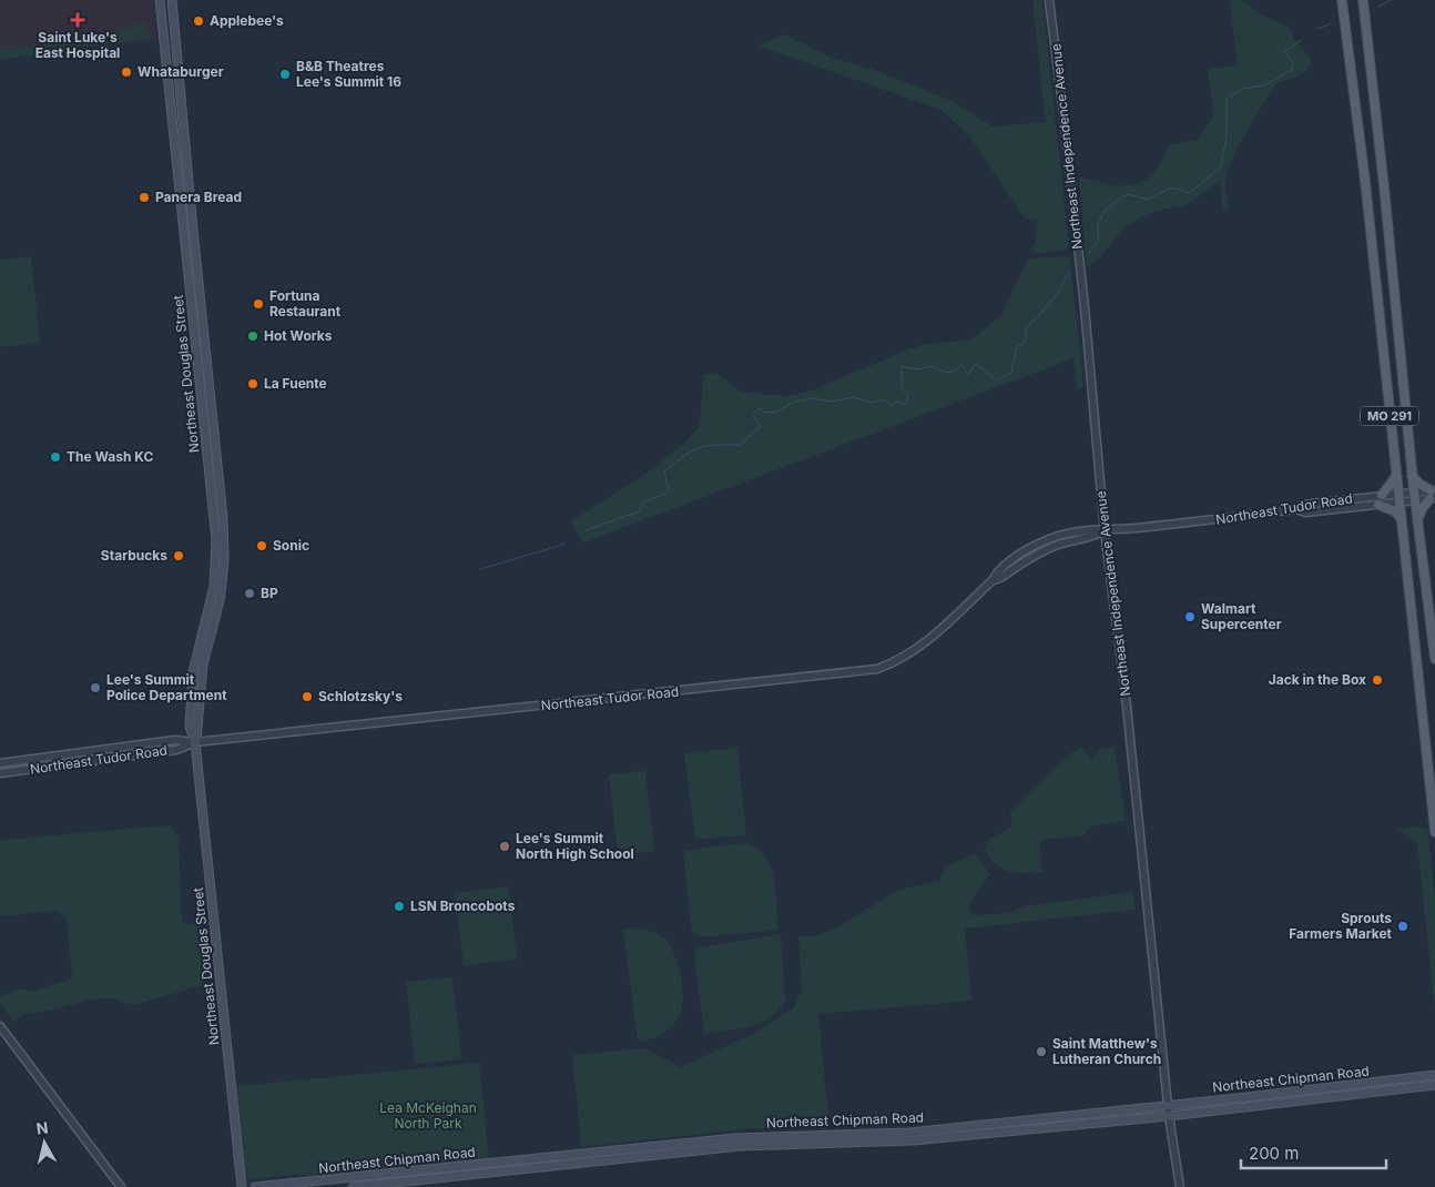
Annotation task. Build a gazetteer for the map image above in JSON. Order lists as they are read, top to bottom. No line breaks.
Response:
{"streets":{"main road":["Northeast Douglas Street","MO 291","Northeast Chipman Road"],"street":["Northeast Independence Avenue","Northeast Tudor Road"]},"crossings":[["Northeast Independence Avenue","Northeast Tudor Road"],["Northeast Independence Avenue","Northeast Chipman Road"],["Northeast Douglas Street","Northeast Tudor Road"],["MO 291","Northeast Tudor Road"]],"parks":["Lea McKeighan North Park"],"places":{"health":["Saint Luke's East Hospital"],"other":["Applebee's","Whataburger","B&B Theatres Lee's Summit 16","Panera Bread","Fortuna Restaurant","Hot Works","La Fuente","The Wash KC","Sonic","Starbucks","BP","Walmart Supercenter","Jack in the Box","Lee's Summit Police Department","Schlotzsky's","Lee's Summit North High School","LSN Broncobots","Sprouts Farmers Market","Saint Matthew's Lutheran Church"]},"scale_bar":"200 m","north":"top"}
